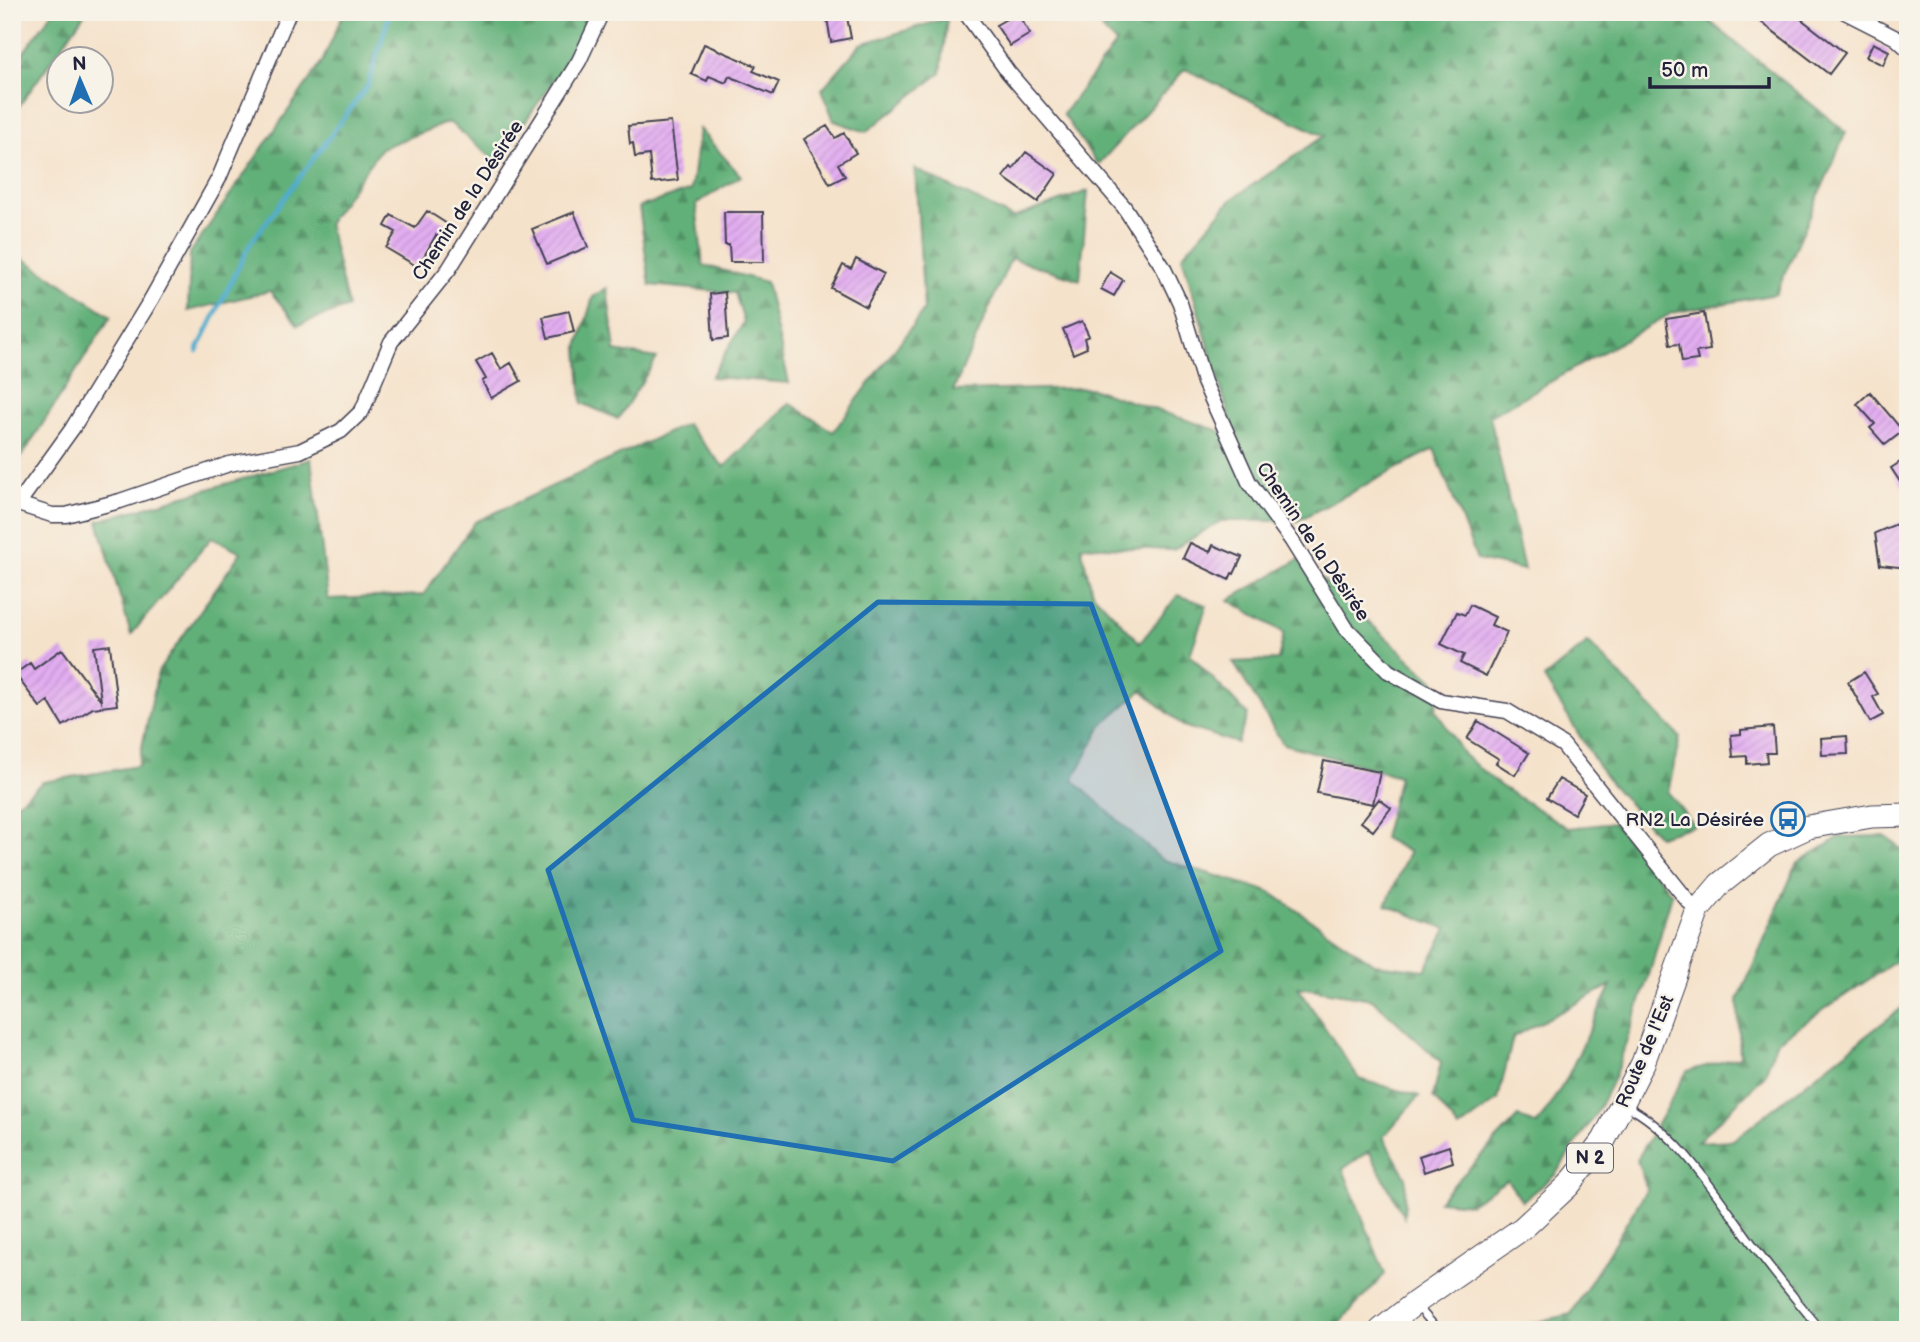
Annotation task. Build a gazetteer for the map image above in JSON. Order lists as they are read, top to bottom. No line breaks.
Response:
{"streets":{"main road":["Route de l'Est","N 2"],"street":["Chemin de la Désirée"]},"crossings":[["Chemin de la Désirée","Route de l'Est"]],"places":{"bus stop":["RN2 La Désirée"]},"scale_bar":"50 m","north":"top"}
